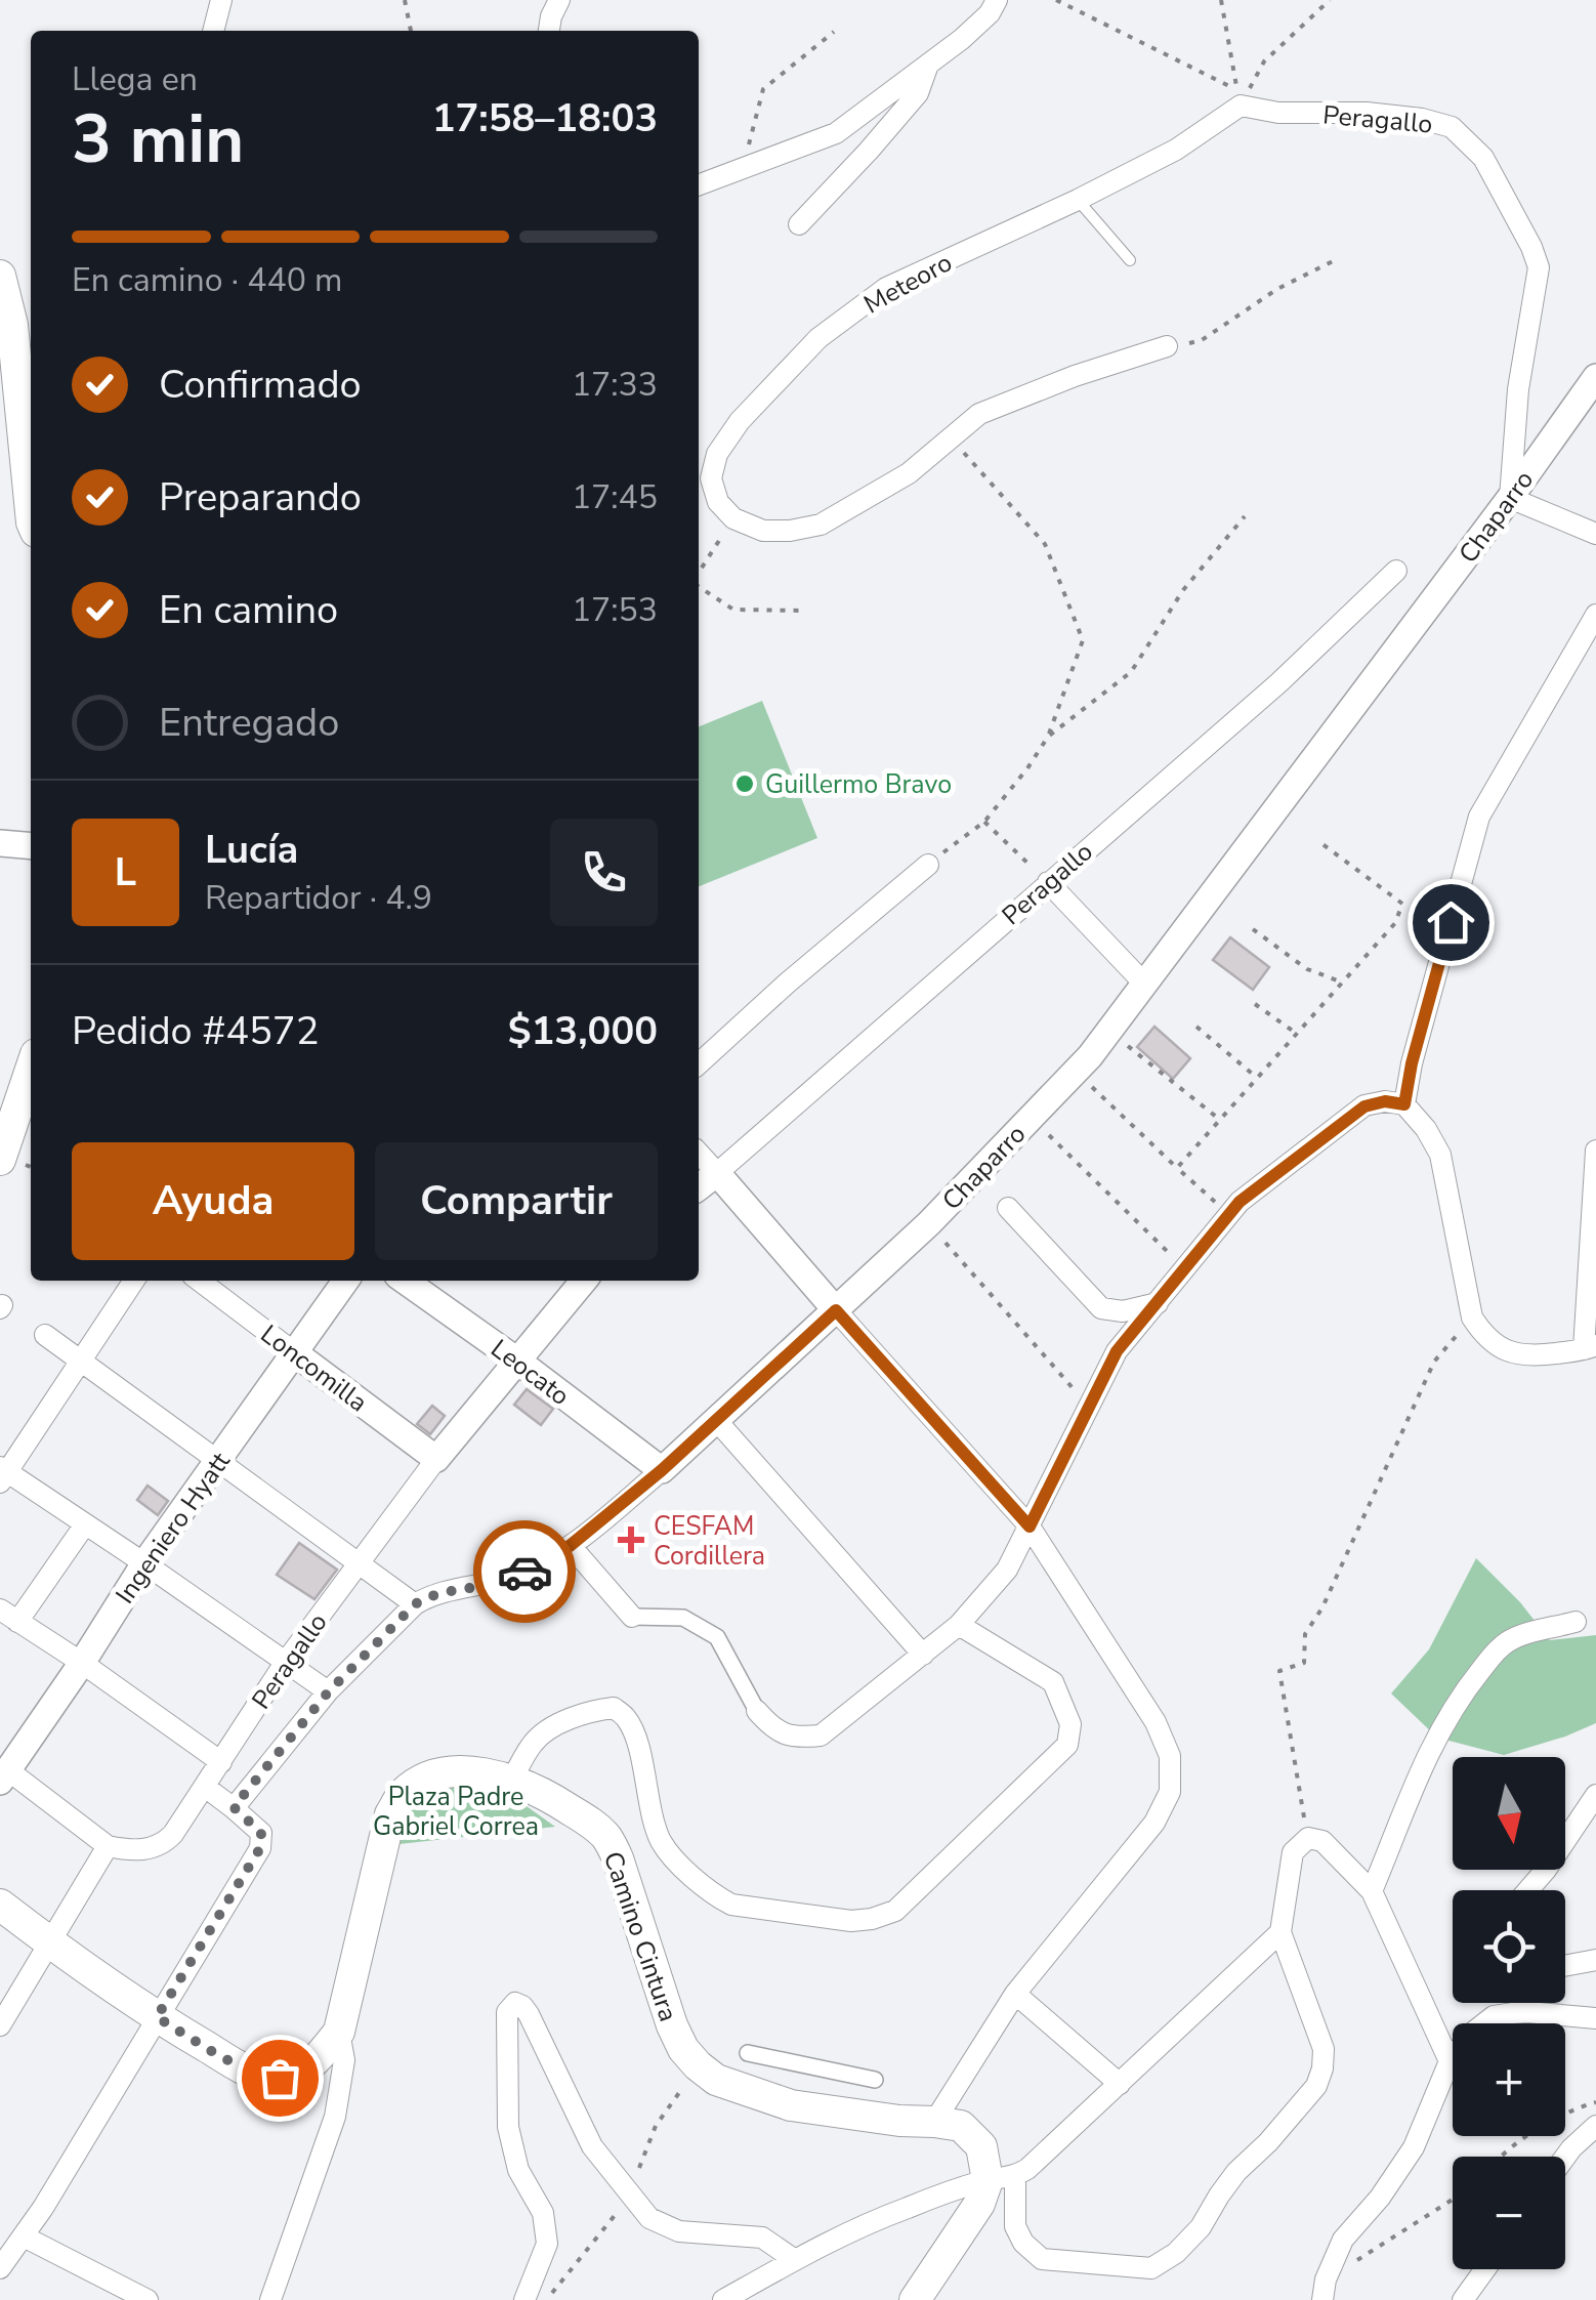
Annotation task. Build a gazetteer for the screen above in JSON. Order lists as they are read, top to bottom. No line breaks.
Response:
{"streets":{"main road":["Camino Cintura"],"street":["Peragallo","Meteoro","Chaparro","Loncomilla","Leocato","Ingeniero Hyatt"]},"crossings":[["Peragallo","Meteoro"],["Peragallo","Chaparro"],["Peragallo","Loncomilla"],["Peragallo","Leocato"],["Chaparro","Leocato"],["Loncomilla","Ingeniero Hyatt"]],"parks":["Plaza Padre Gabriel Correa"],"places":{"other":["Guillermo Bravo"],"health":["CESFAM Cordillera"]},"north":"bottom","page":{"heading":["3 min","Llega en","17:58–18:03"],"panel":["Lucía","Repartidor · 4.9","Pedido #4572","$13,000"],"bar":"En camino · 440 m","list":[["Confirmado","17:33"],["Preparando","17:45"],["En camino","17:53"],"Entregado"],"round":"L","buttons":["Ayuda","Compartir"],"map_buttons":["+","−"]}}
